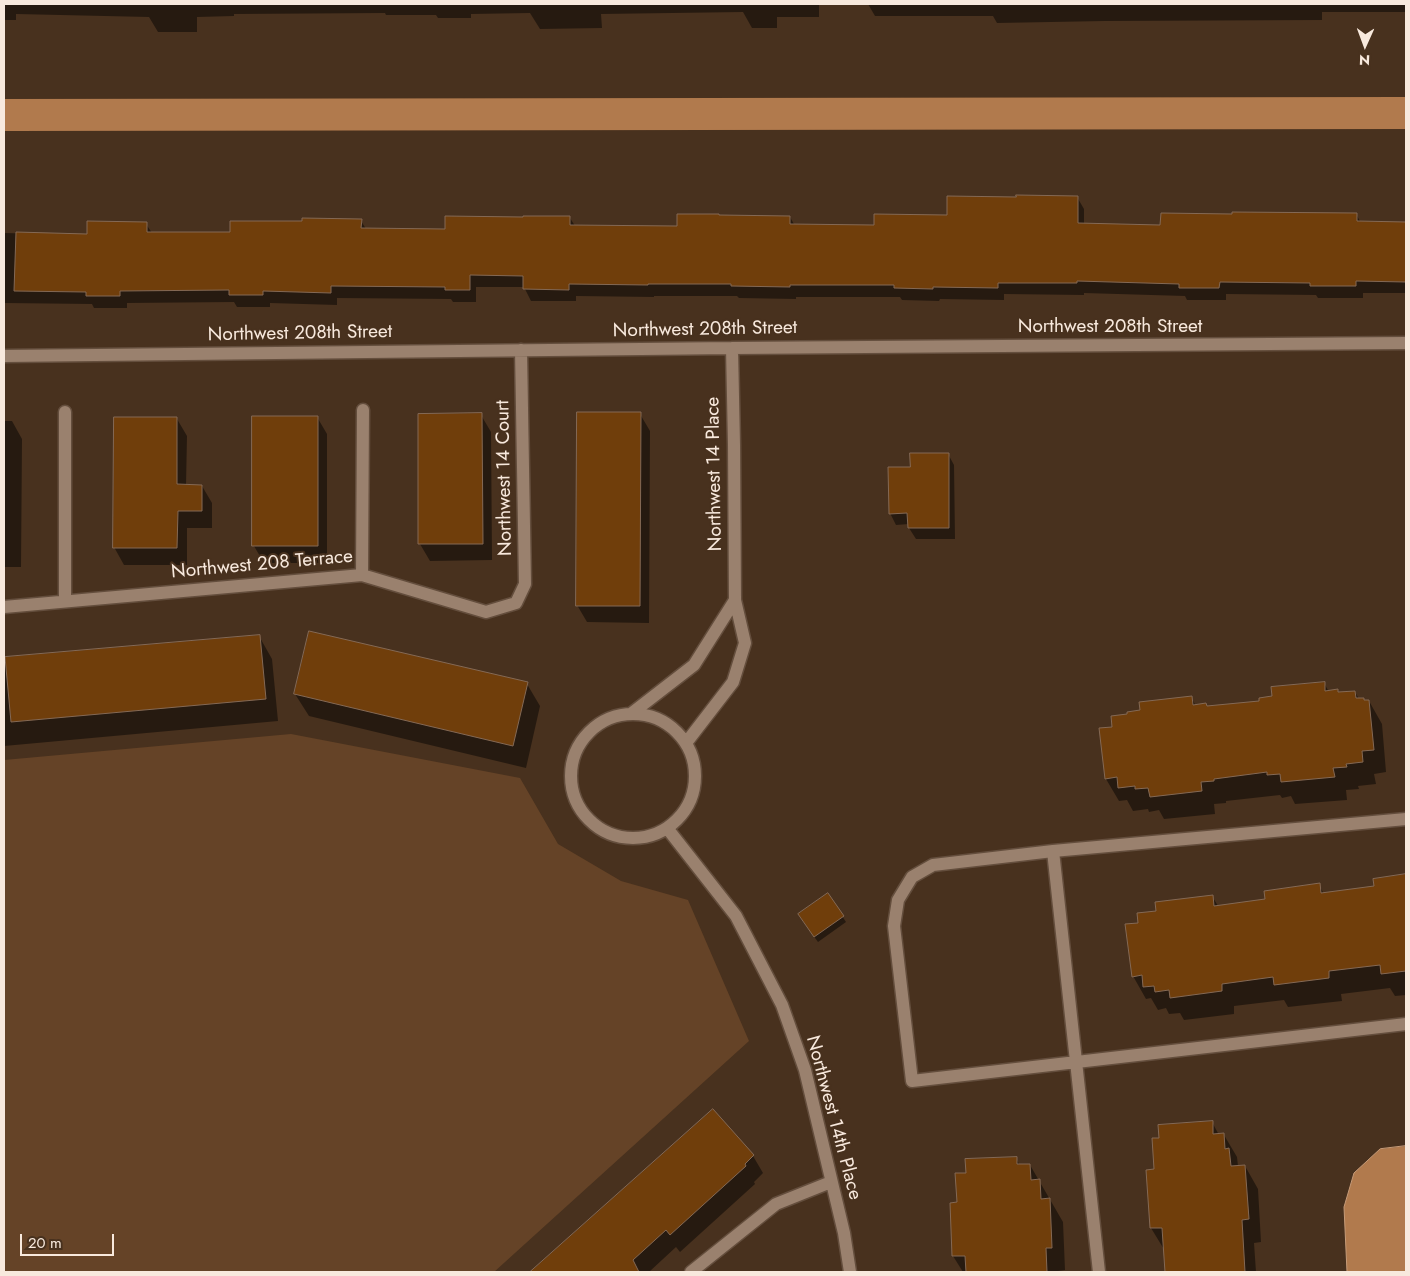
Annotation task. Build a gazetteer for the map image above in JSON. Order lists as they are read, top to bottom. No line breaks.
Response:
{"streets":{"street":["Northwest 208th Street","Northwest 14 Place","Northwest 14 Court","Northwest 208 Terrace","Northwest 14th Place"]},"crossings":[["Northwest 208th Street","Northwest 14 Place"],["Northwest 208th Street","Northwest 14 Court"],["Northwest 14 Court","Northwest 208 Terrace"]],"scale_bar":"20 m","north":"bottom"}
